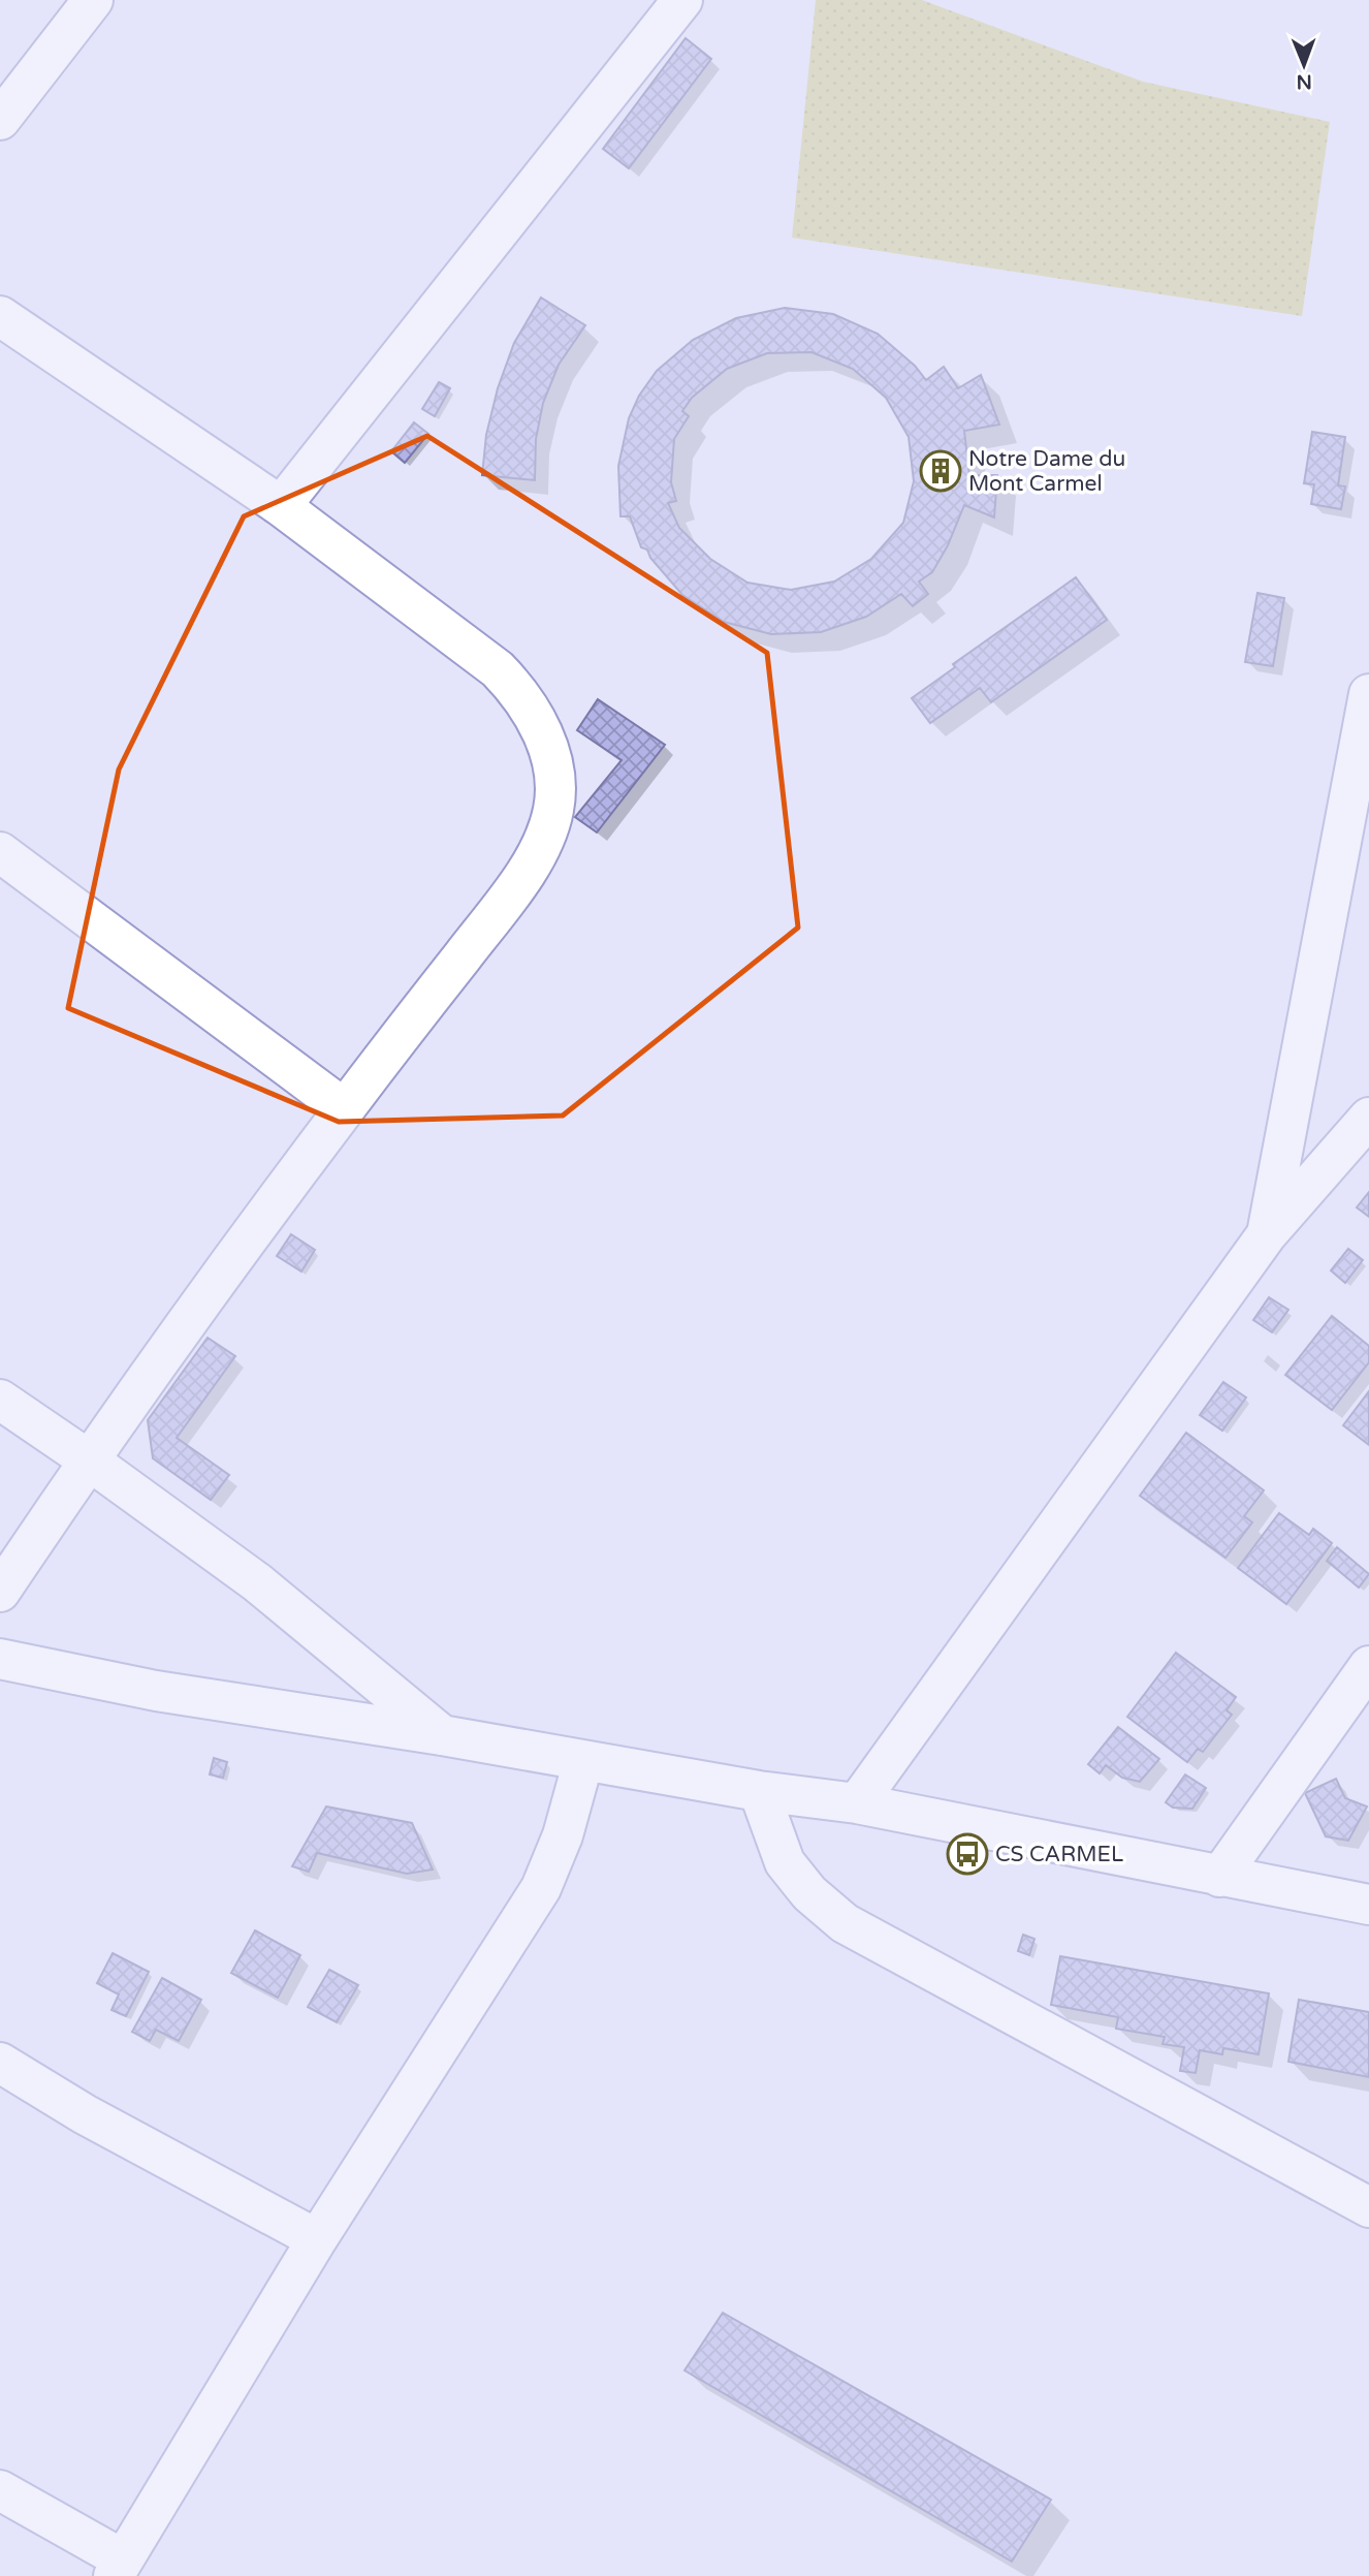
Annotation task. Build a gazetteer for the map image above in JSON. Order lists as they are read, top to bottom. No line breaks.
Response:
{"places":{"building":["Notre Dame du Mont Carmel"],"bus stop":["CS CARMEL"]},"north":"bottom"}
